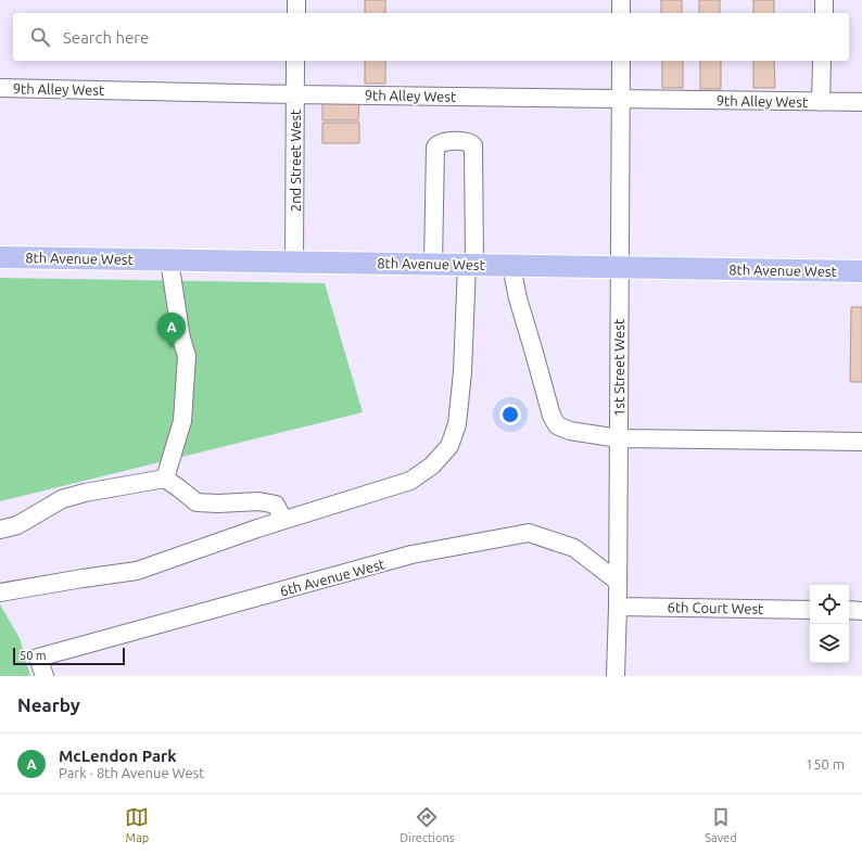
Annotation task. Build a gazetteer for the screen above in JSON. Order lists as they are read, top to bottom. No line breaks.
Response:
{"streets":{"main road":["8th Avenue West"],"street":["9th Alley West","2nd Street West","1st Street West","6th Avenue West","6th Court West"]},"crossings":[["9th Alley West","2nd Street West"],["9th Alley West","1st Street West"],["2nd Street West","8th Avenue West"],["8th Avenue West","1st Street West"],["1st Street West","6th Avenue West"],["1st Street West","6th Court West"]],"scale_bar":"50 m","page":{"search":"Search here","pins":"A","scale":"50 m","heading":"Nearby","list":[{"mark":"A","name":"McLendon Park","note":"Park · 8th Avenue West","value":"150 m"}],"nav":["Map","Directions","Saved"]}}
